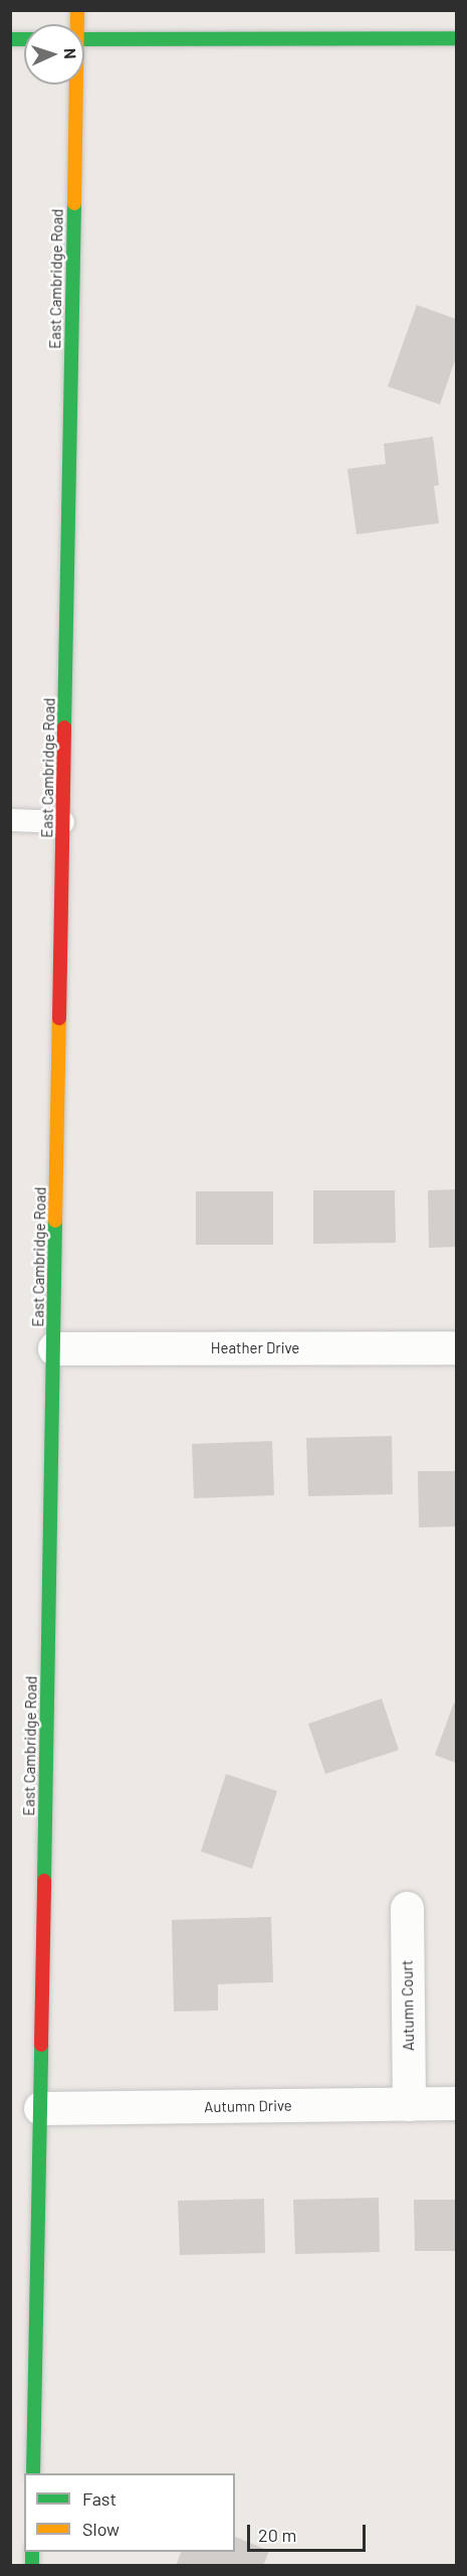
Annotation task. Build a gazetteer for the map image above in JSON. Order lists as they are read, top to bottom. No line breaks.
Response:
{"streets":{"street":["East Cambridge Road","Heather Drive","Autumn Court","Autumn Drive"]},"crossings":[["East Cambridge Road","Heather Drive"],["East Cambridge Road","Autumn Drive"],["Autumn Court","Autumn Drive"]],"legend":["Fast","Slow"],"scale_bar":"20 m","north":"right"}
